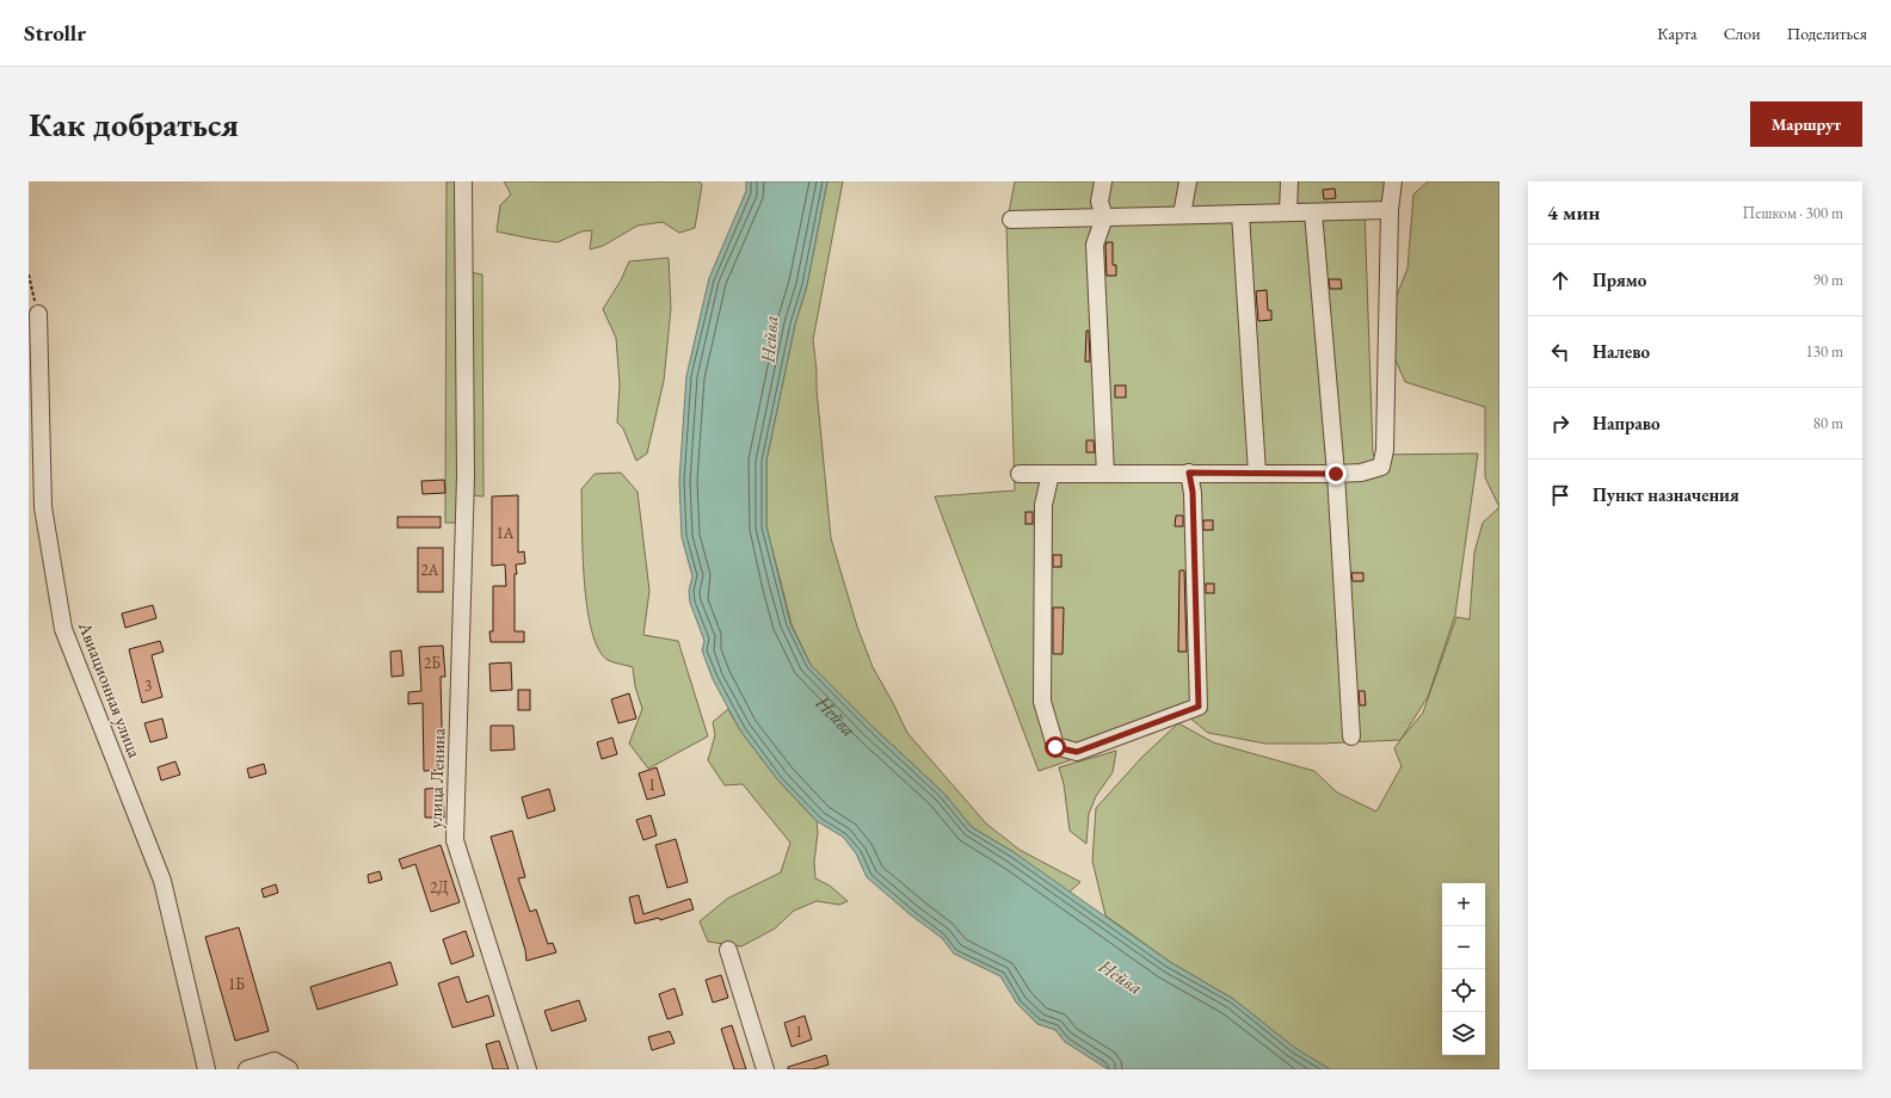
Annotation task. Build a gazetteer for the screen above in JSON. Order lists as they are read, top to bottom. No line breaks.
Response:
{"streets":{"street":["Авиационная улица","улица Ленина"]},"water":["Нейва"],"house_numbers":["1А","2А","2Б","3","1","2Д","1Б","1"],"page":{"header":"Strollr","nav":["Карта","Слои","Поделиться"],"buttons":"Маршрут","title":"Как добраться","heading":["4 мин","Пешком · 300 m"],"list":[["Прямо","90 m"],["Налево","130 m"],["Направо","80 m"],"Пункт назначения"],"map_buttons":["+","−"]}}
